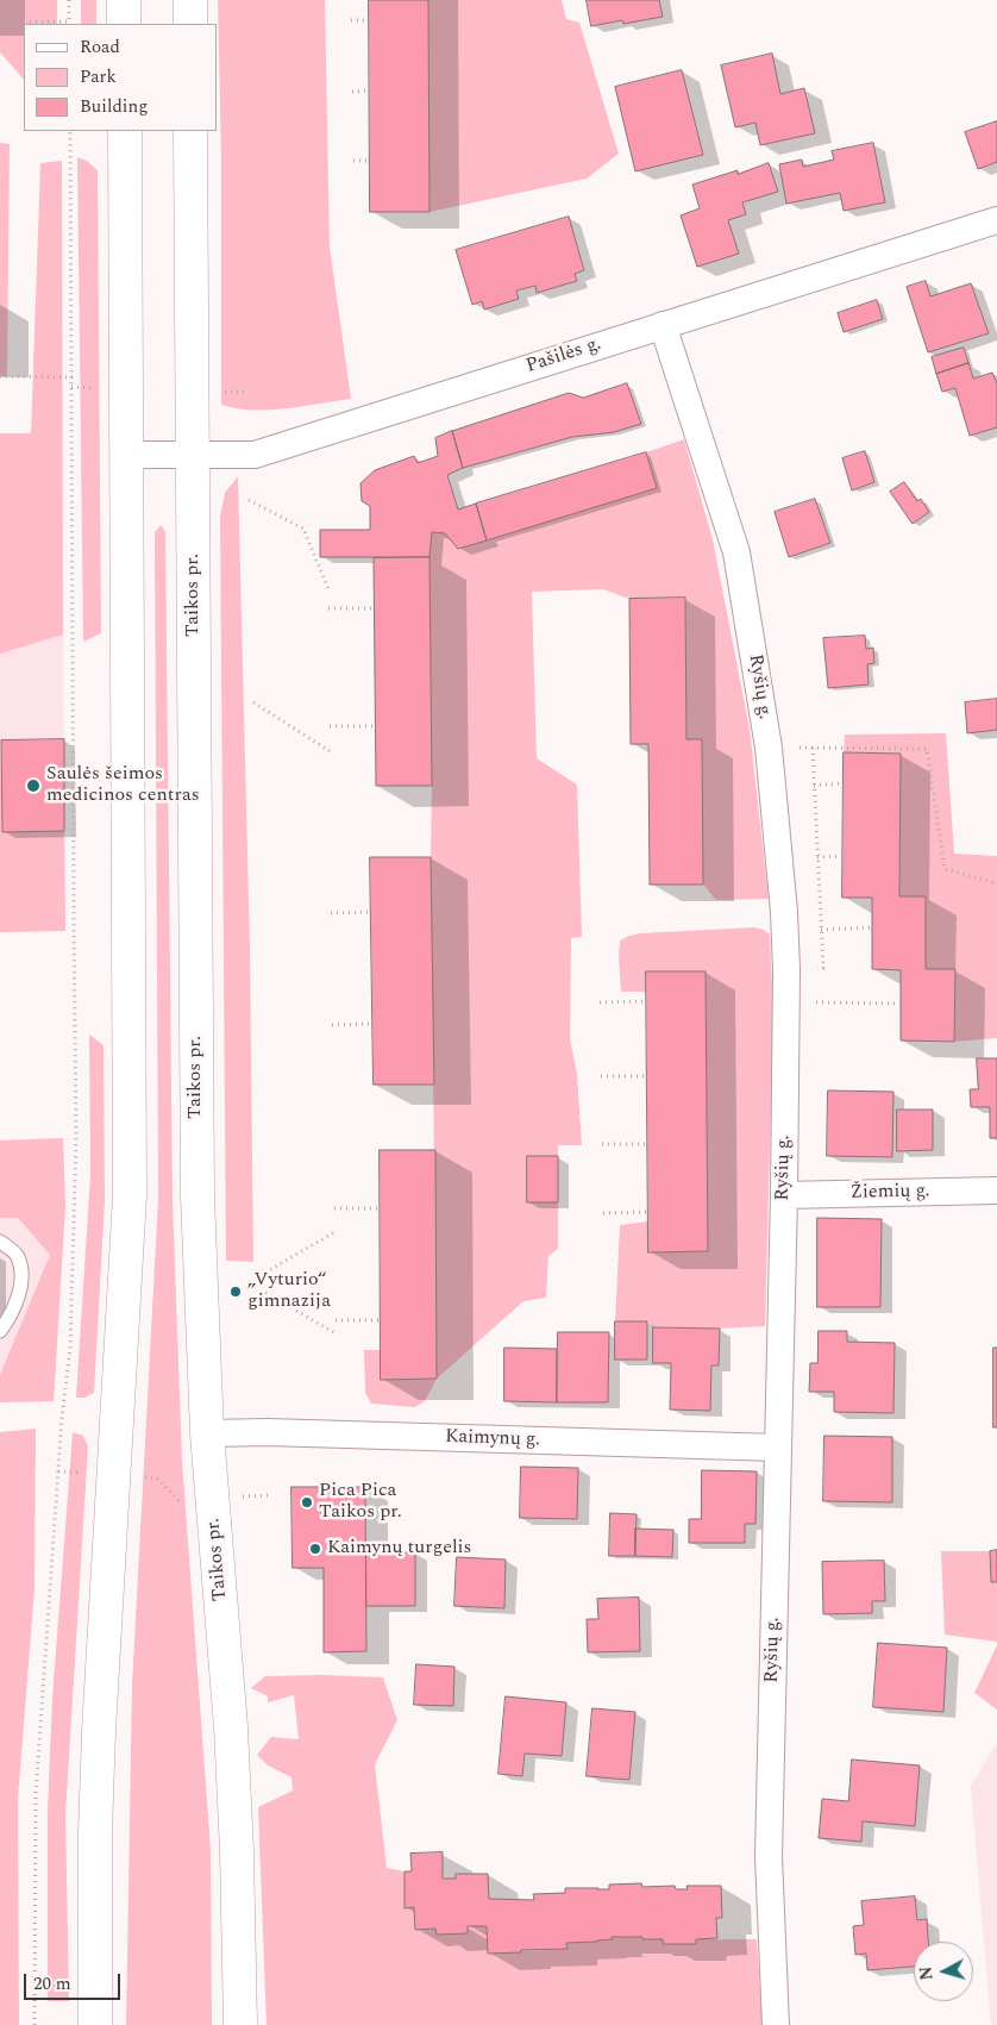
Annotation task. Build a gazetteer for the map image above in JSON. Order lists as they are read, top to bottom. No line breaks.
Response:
{"streets":{"main road":["Taikos pr."],"street":["Pašilės g.","Ryšių g.","Žiemių g.","Kaimynų g."]},"crossings":[["Pašilės g.","Taikos pr."],["Pašilės g.","Ryšių g."],["Taikos pr.","Kaimynų g."],["Ryšių g.","Žiemių g."],["Ryšių g.","Kaimynų g."]],"places":["Saulės šeimos medicinos centras","„Vyturio“ gimnazija","Pica Pica Taikos pr.","Kaimynų turgelis"],"legend":["Road","Park","Building"],"scale_bar":"20 m","north":"left"}
